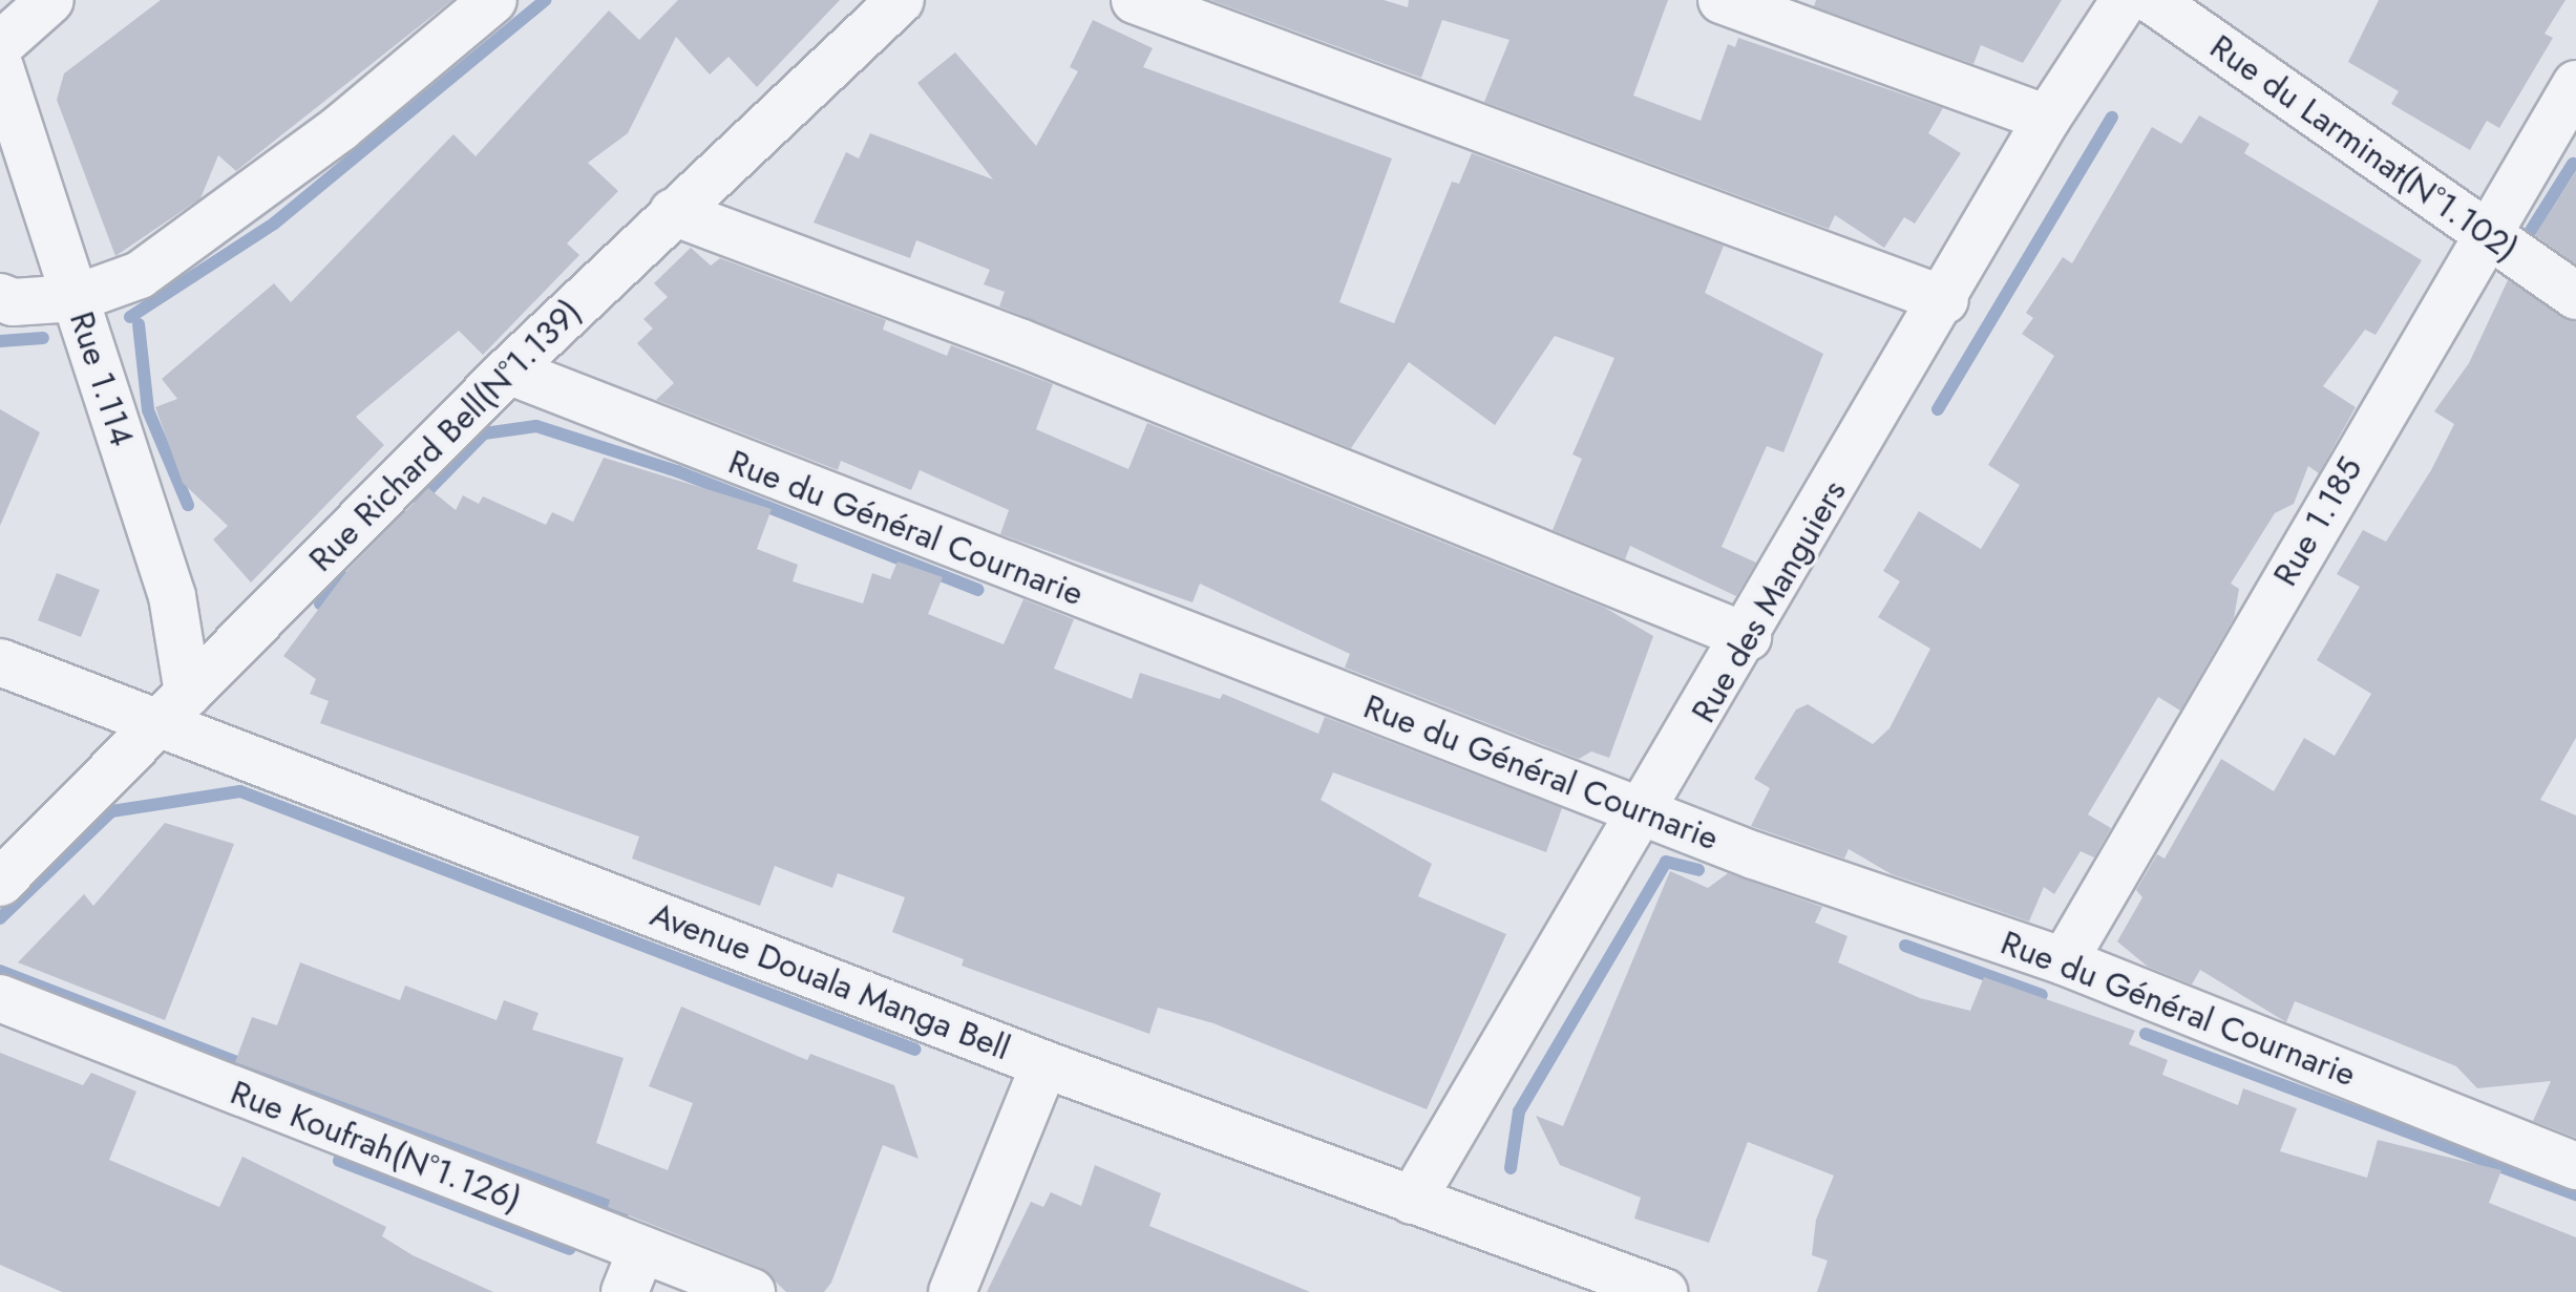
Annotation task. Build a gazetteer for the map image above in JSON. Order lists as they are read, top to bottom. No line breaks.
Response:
{"streets":{"street":["Rue du Larminat(N°1.102)","Rue 1.114","Rue Richard Bell(N°1.139)","Rue 1.185","Rue du Général Cournarie","Rue des Manguiers","Avenue Douala Manga Bell","Rue Koufrah(N°1.126)"]},"crossings":[["Rue du Larminat(N°1.102)","Rue 1.185"],["Rue 1.114","Rue Richard Bell(N°1.139)"],["Rue 1.114","Avenue Douala Manga Bell"],["Rue Richard Bell(N°1.139)","Rue du Général Cournarie"],["Rue Richard Bell(N°1.139)","Avenue Douala Manga Bell"],["Rue 1.185","Rue du Général Cournarie"],["Rue du Général Cournarie","Rue des Manguiers"],["Rue des Manguiers","Avenue Douala Manga Bell"]]}
